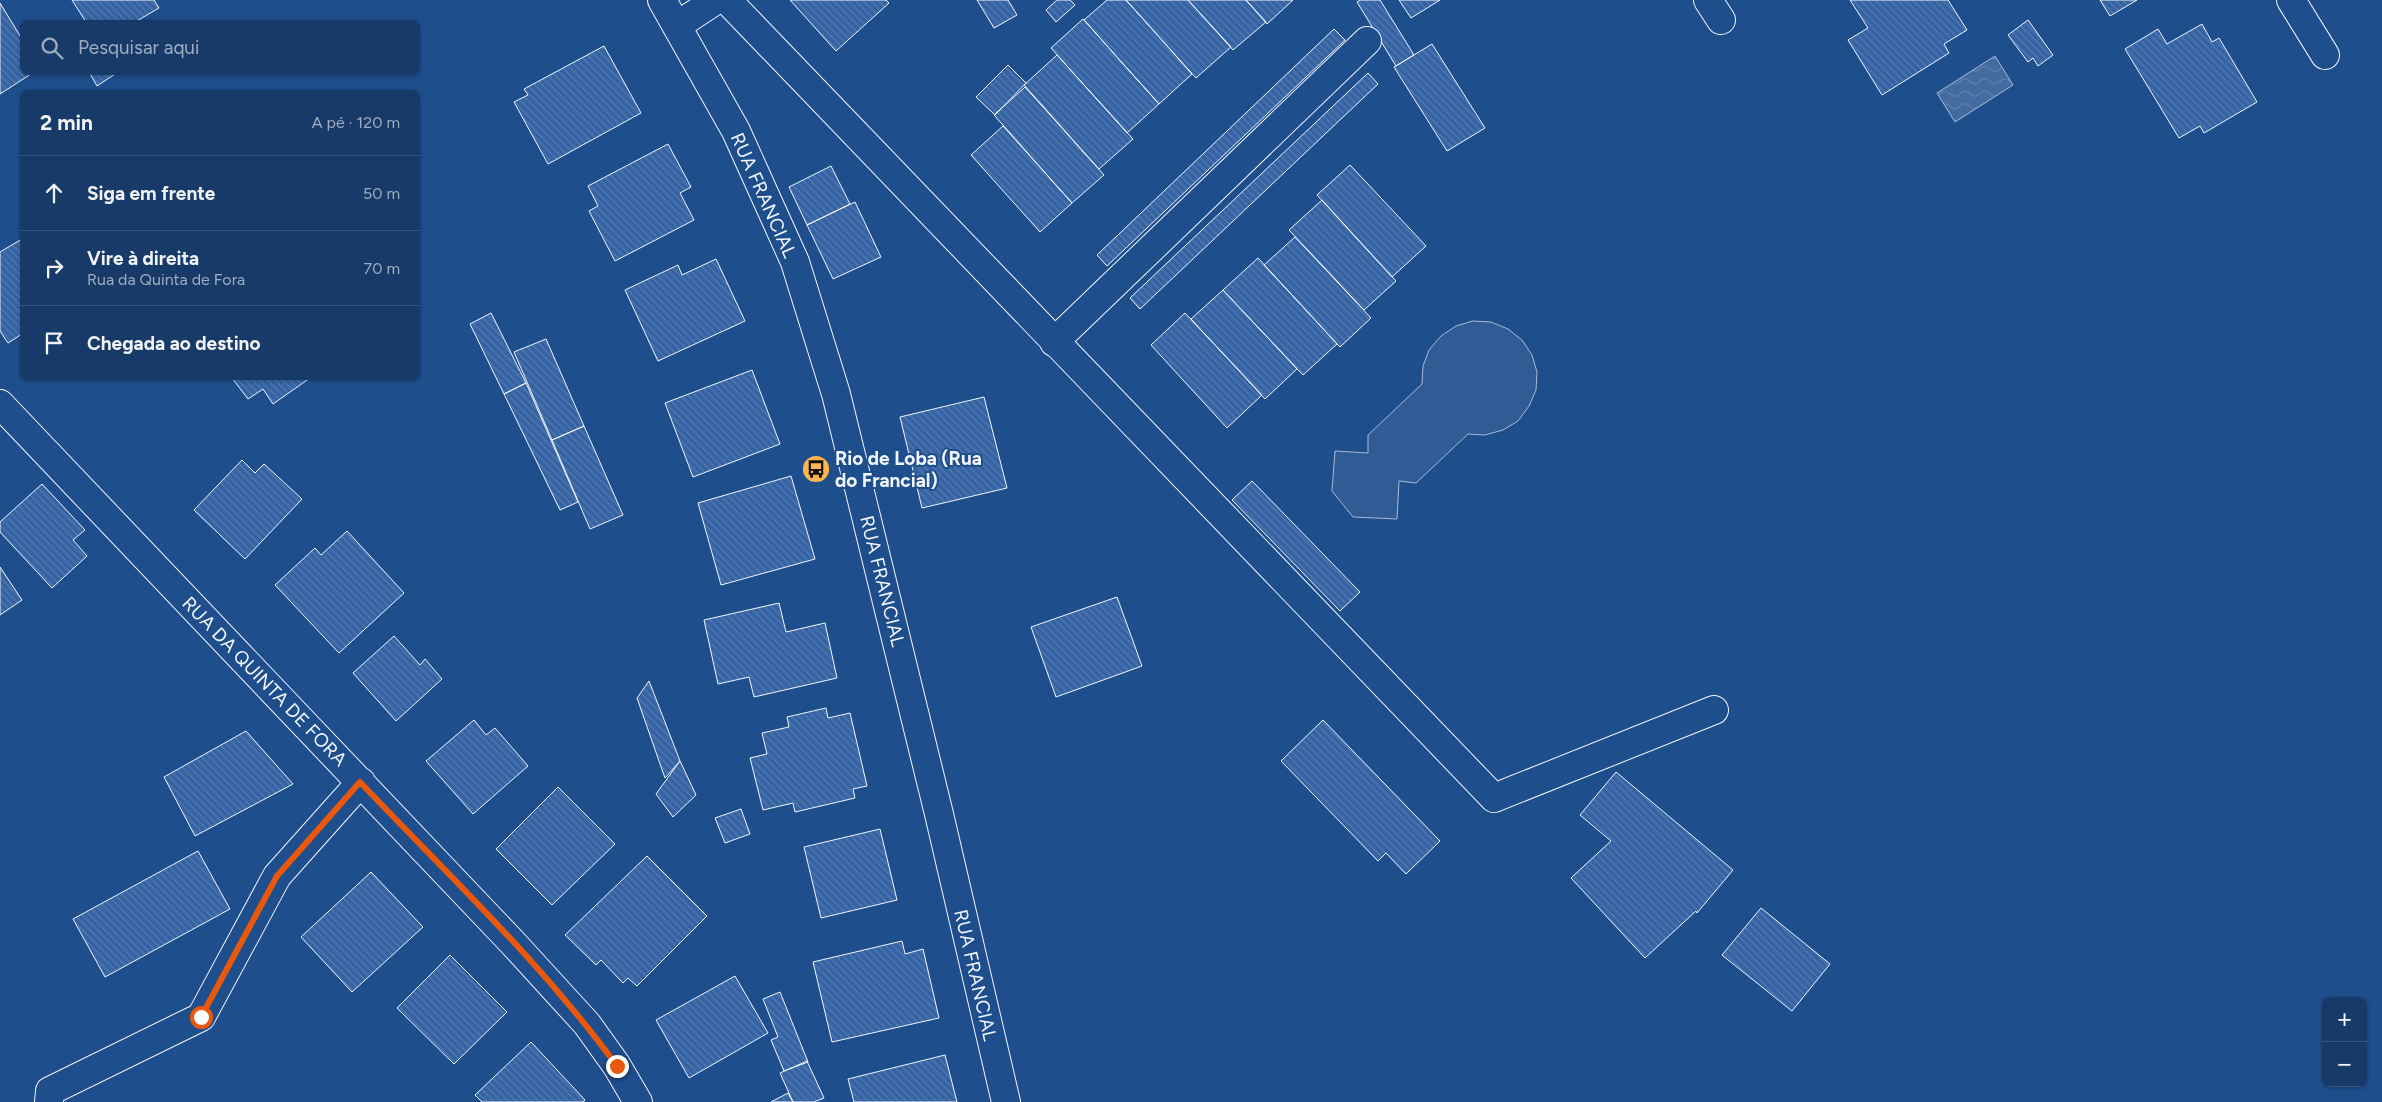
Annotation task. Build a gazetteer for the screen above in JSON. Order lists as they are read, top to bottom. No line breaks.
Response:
{"streets":{"street":["RUA FRANCIAL","RUA DA QUINTA DE FORA"]},"places":{"bus stop":["Rio de Loba (Rua do Francial)"]},"page":{"search":"Pesquisar aqui","heading":["2 min","A pé · 120 m"],"list":[["Siga em frente","50 m"],["Vire à direita","Rua da Quinta de Fora","70 m"],"Chegada ao destino"],"map_buttons":["+","−"]}}
